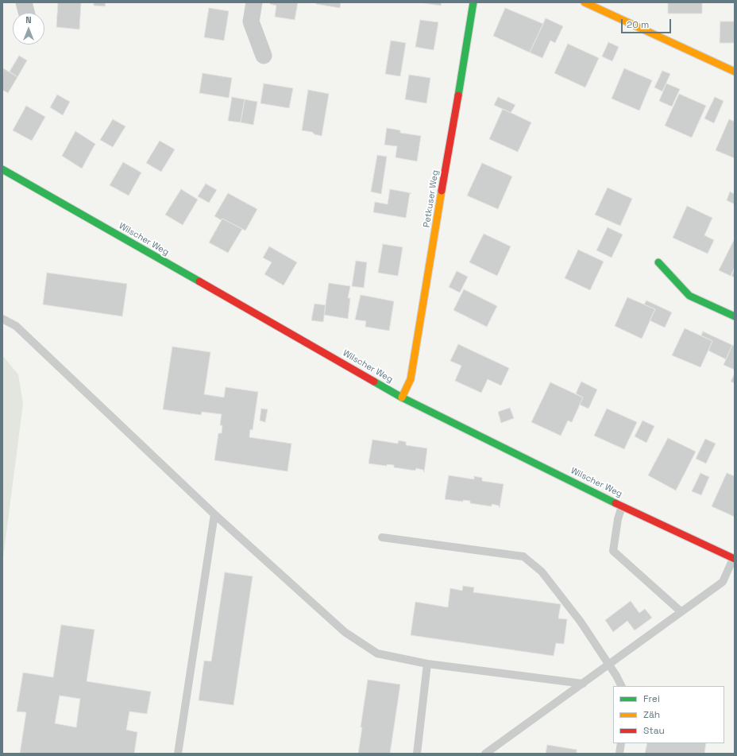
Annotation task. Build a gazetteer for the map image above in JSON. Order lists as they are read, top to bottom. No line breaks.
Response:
{"streets":{"street":["Petkuser Weg","Wilscher Weg"]},"crossings":[["Petkuser Weg","Wilscher Weg"]],"legend":["Frei","Zäh","Stau"],"scale_bar":"20 m","north":"top"}
